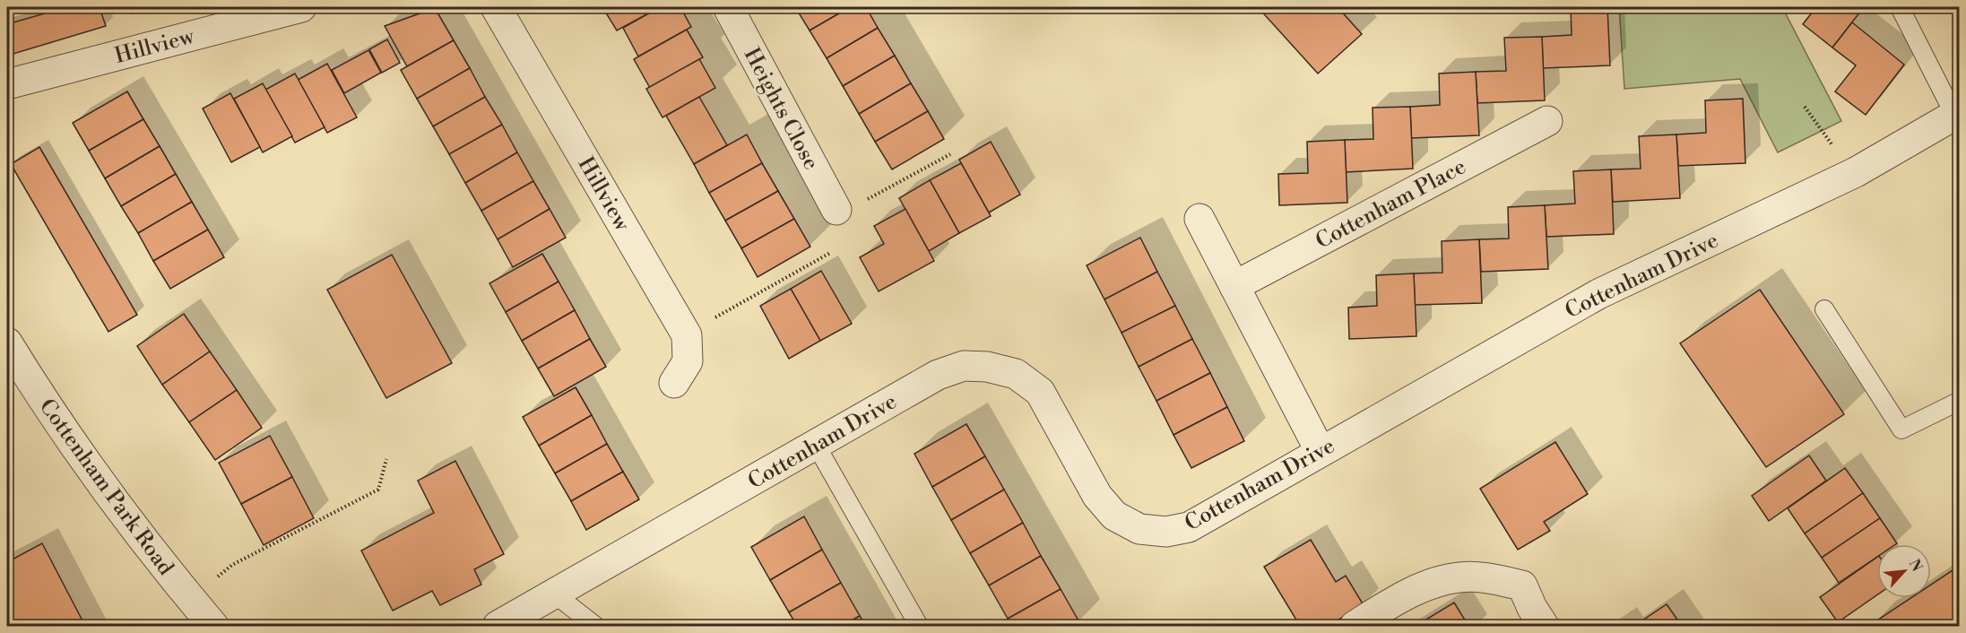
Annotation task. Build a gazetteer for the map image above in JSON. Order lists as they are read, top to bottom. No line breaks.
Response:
{"streets":{"street":["Hillview","Heights Close","Cottenham Place","Cottenham Drive","Cottenham Park Road"]},"north":"top right"}
